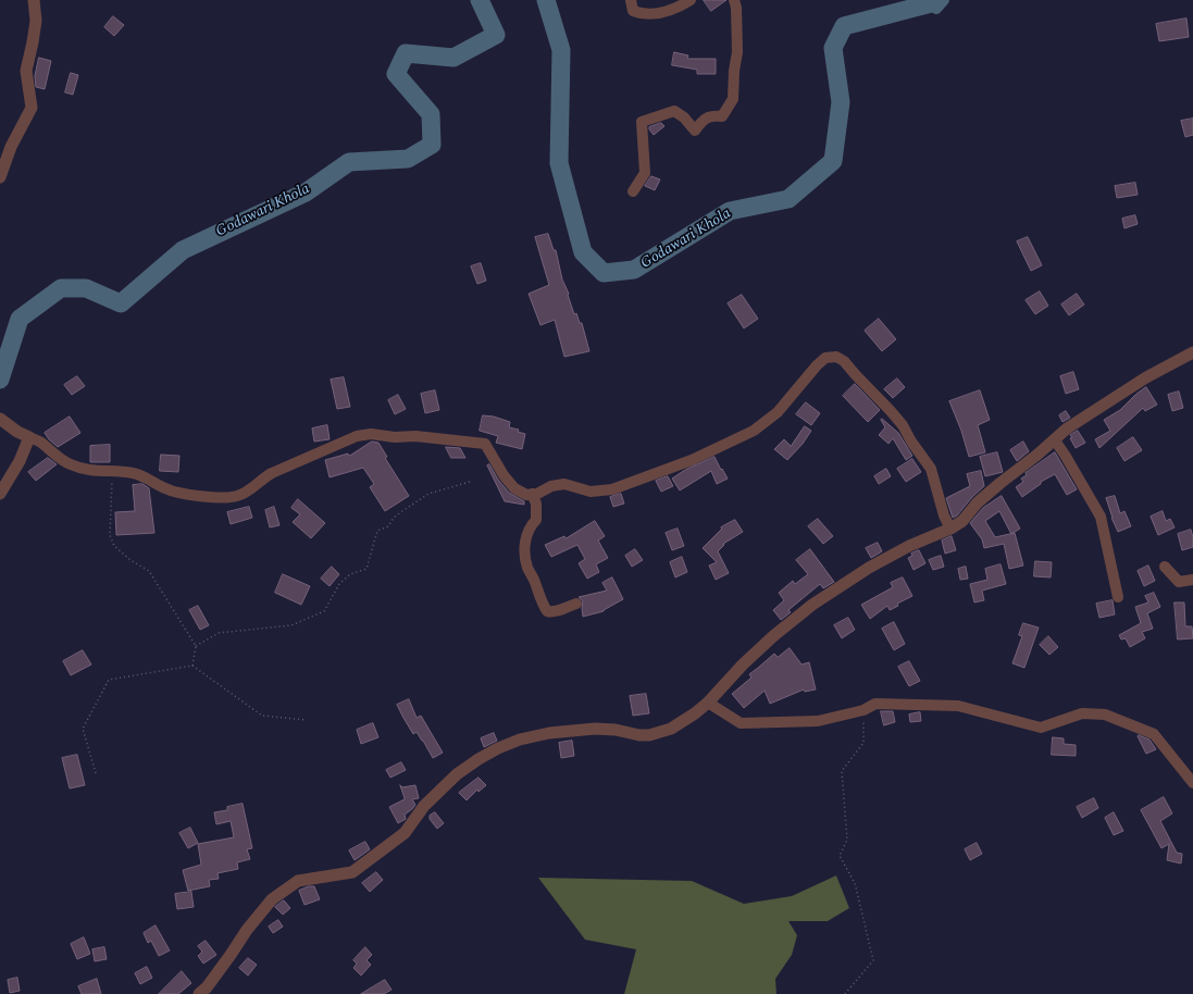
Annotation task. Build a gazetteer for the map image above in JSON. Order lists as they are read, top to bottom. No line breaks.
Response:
{"water":["Godawari Khola"]}
